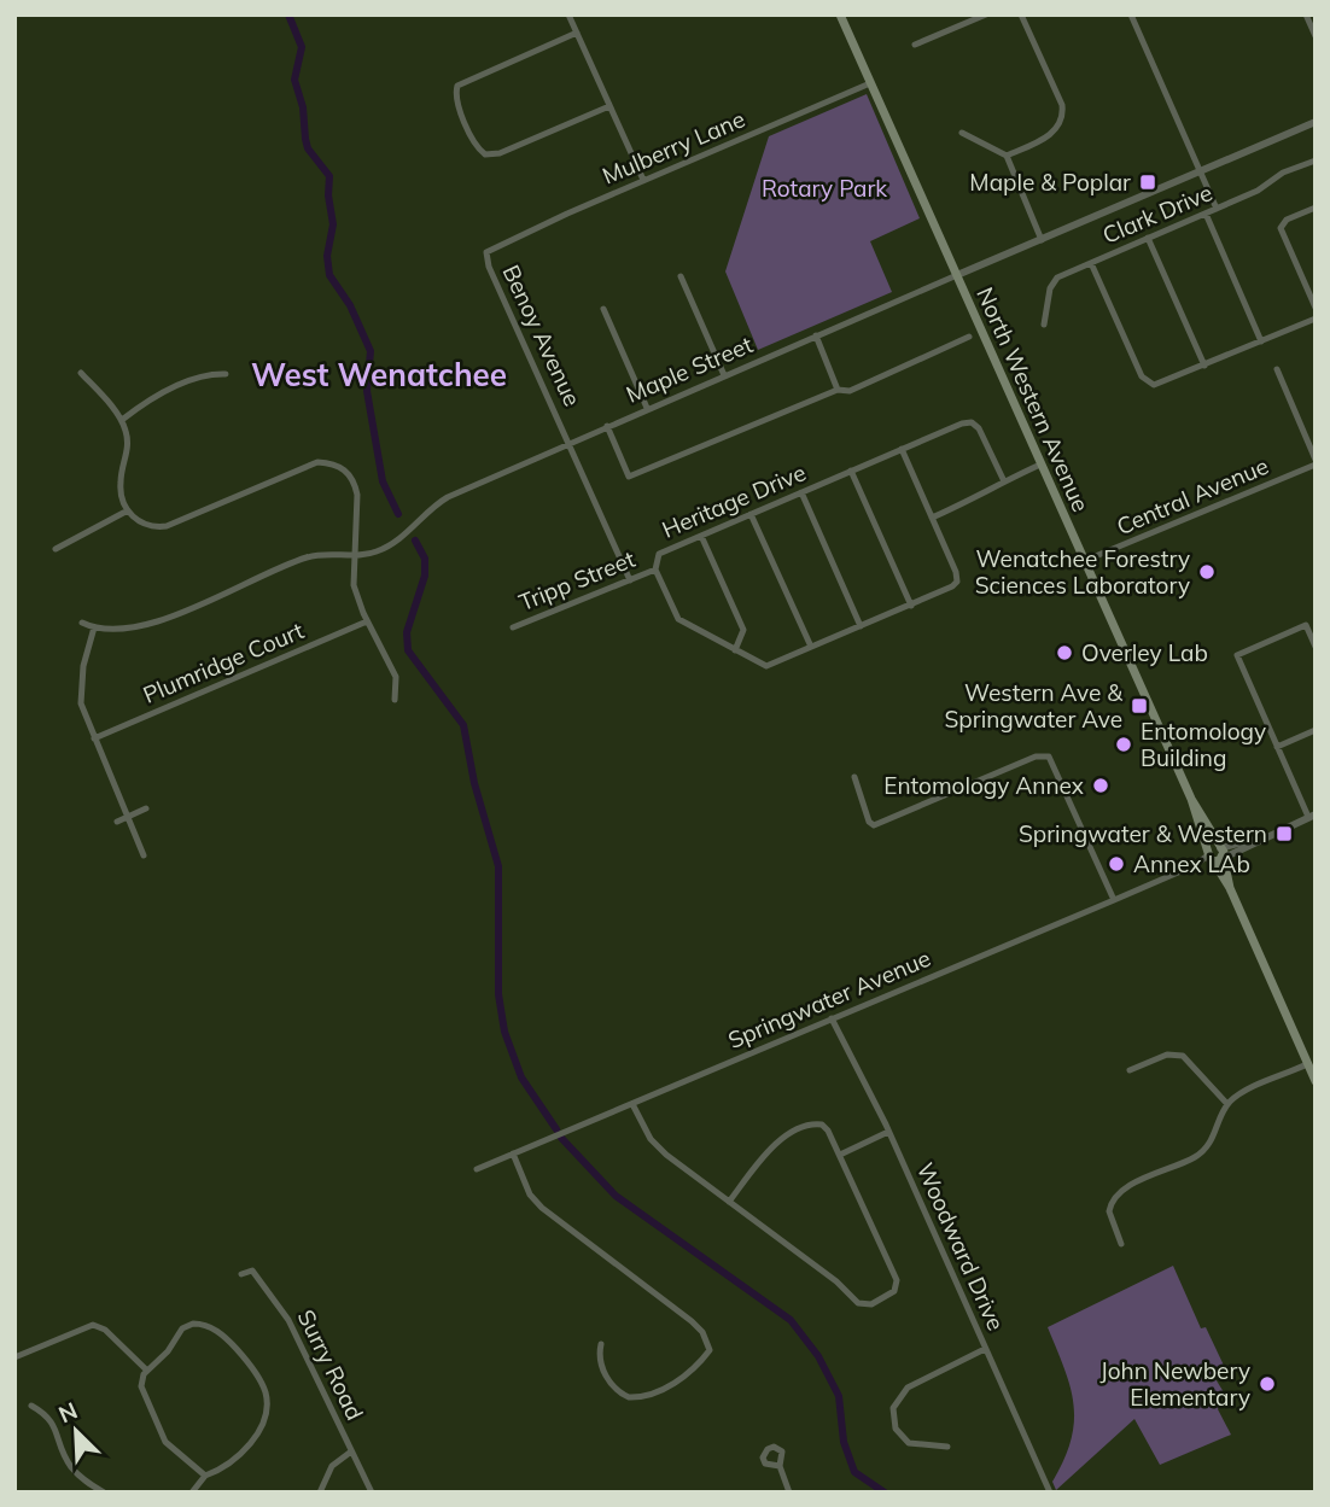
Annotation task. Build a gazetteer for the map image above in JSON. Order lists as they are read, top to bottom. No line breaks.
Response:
{"streets":{"main road":["North Western Avenue"],"street":["Mulberry Lane","Clark Drive","Benoy Avenue","Maple Street","Central Avenue","Heritage Drive","Tripp Street","Plumridge Court","Springwater Avenue","Woodward Drive","Surry Road"]},"crossings":[["Mulberry Lane","Benoy Avenue"],["Mulberry Lane","North Western Avenue"],["Benoy Avenue","Maple Street"],["Benoy Avenue","Tripp Street"],["Maple Street","North Western Avenue"],["North Western Avenue","Central Avenue"],["North Western Avenue","Springwater Avenue"],["Heritage Drive","Tripp Street"],["Springwater Avenue","Woodward Drive"]],"districts":["West Wenatchee"],"parks":["Rotary Park"],"places":{"transit":["Maple & Poplar","Western Ave & Springwater Ave","Springwater & Western"],"other":["Wenatchee Forestry Sciences Laboratory","Overley Lab","Entomology Building","Entomology Annex","Annex LAb","John Newbery Elementary"]},"north":"top left"}
